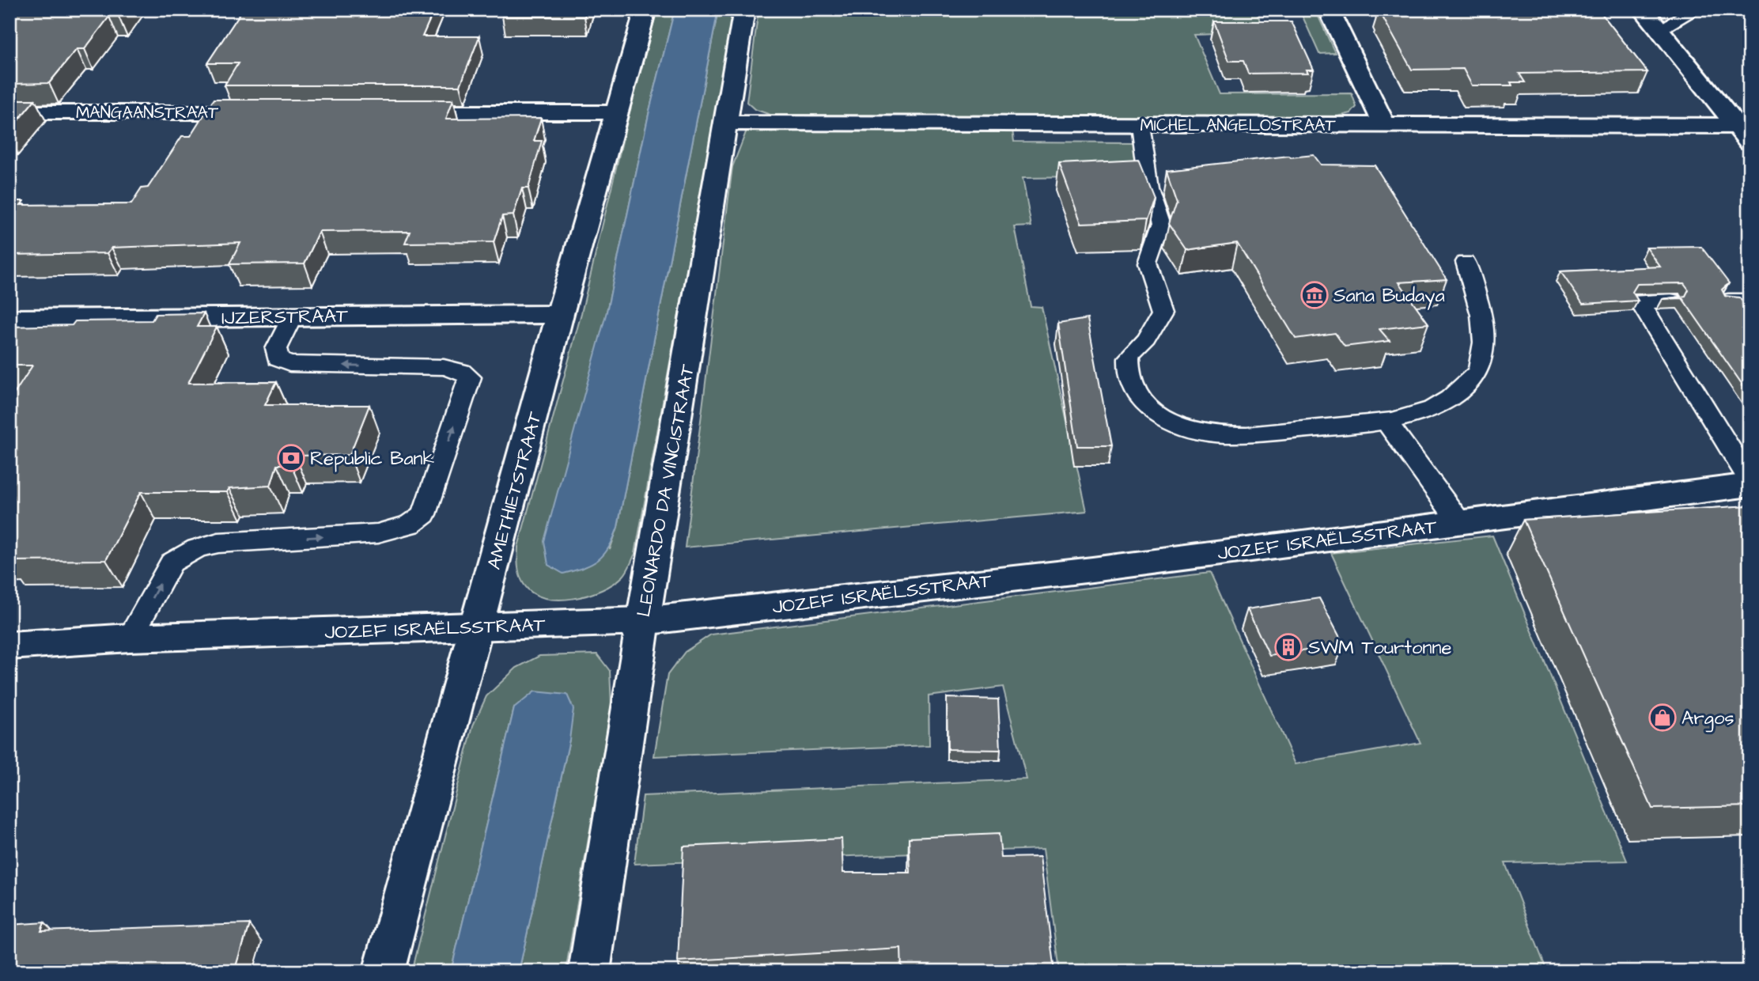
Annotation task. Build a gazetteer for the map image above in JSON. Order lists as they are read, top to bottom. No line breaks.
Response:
{"streets":{"street":["MANGAANSTRAAT","MICHEL ANGELOSTRAAT","IJZERSTRAAT","AMETHIETSTRAAT","LEONARDO DA VINCISTRAAT","JOZEF ISRAËLSSTRAAT"]},"crossings":[["MICHEL ANGELOSTRAAT","LEONARDO DA VINCISTRAAT"],["IJZERSTRAAT","AMETHIETSTRAAT"],["AMETHIETSTRAAT","JOZEF ISRAËLSSTRAAT"],["LEONARDO DA VINCISTRAAT","JOZEF ISRAËLSSTRAAT"]],"places":{"museum":["Sana Budaya"],"bank":["Republic Bank"],"building":["SWM Tourtonne"],"shop":["Argos"]}}
